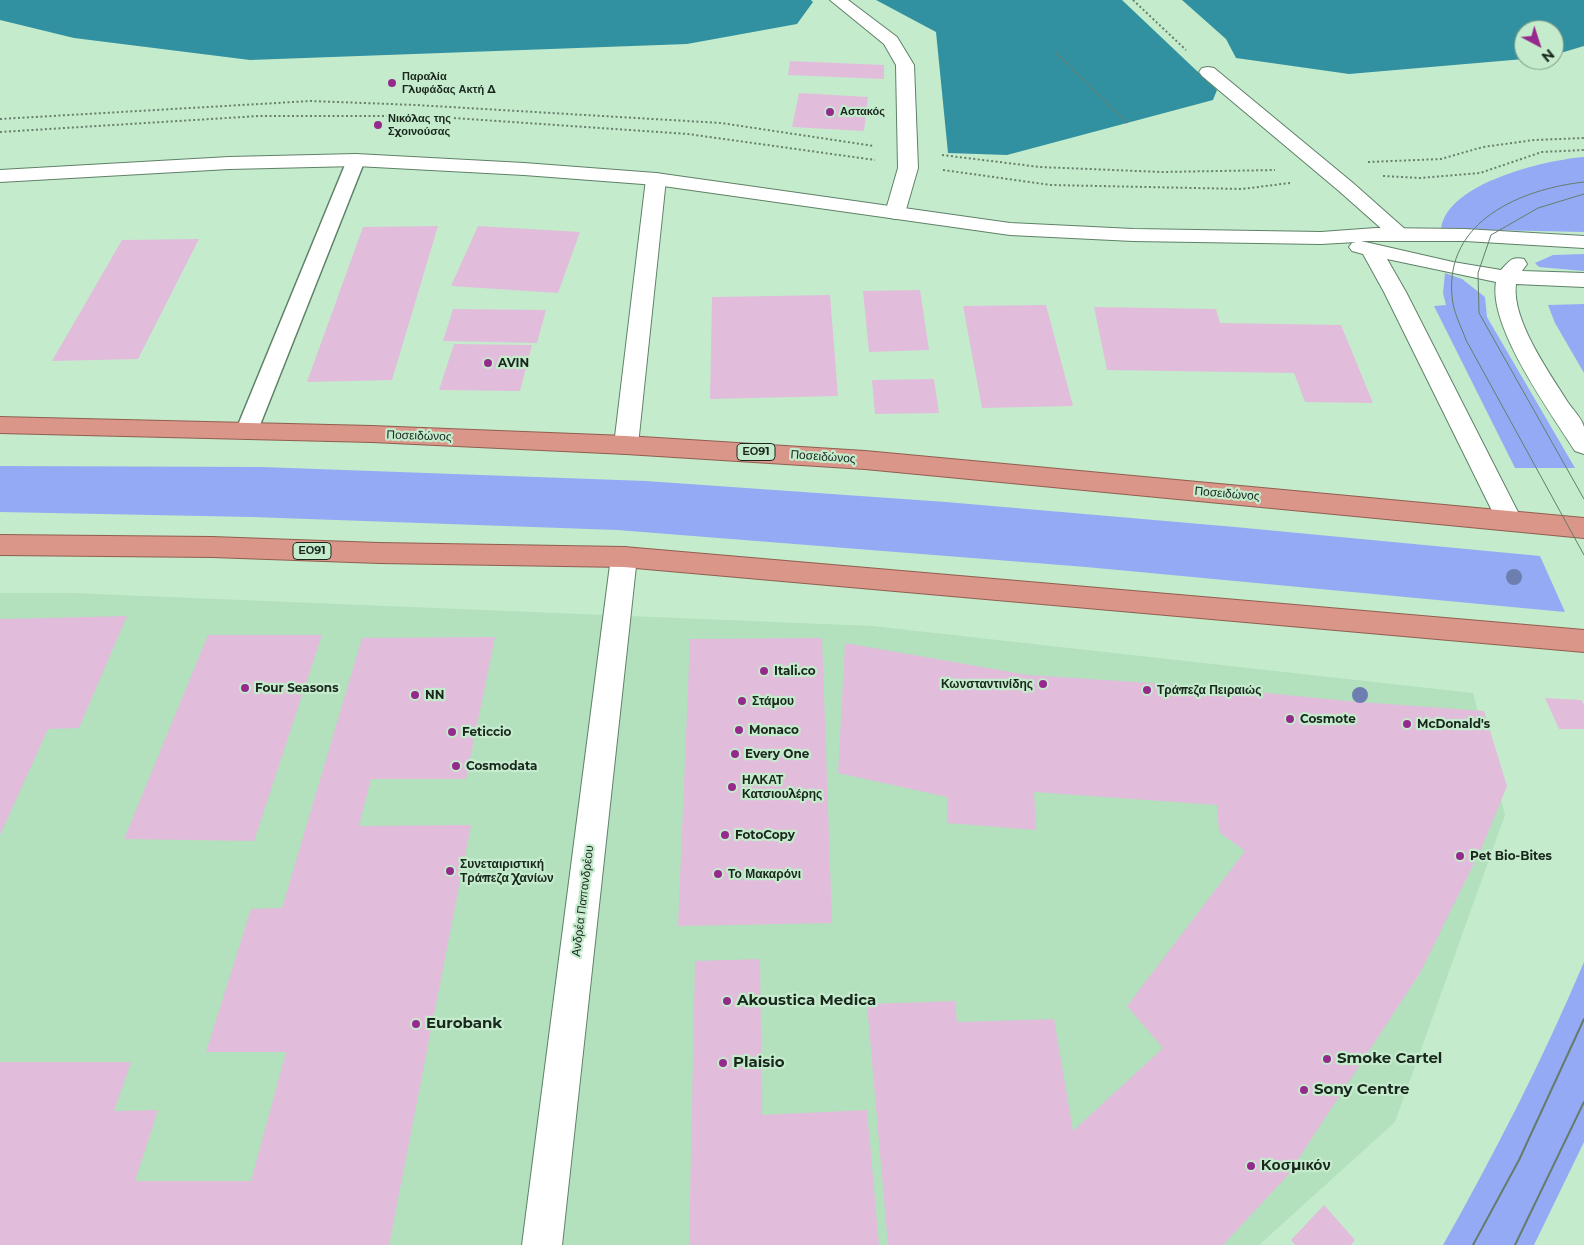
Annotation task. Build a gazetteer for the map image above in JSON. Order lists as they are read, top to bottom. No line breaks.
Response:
{"streets":{"highway":["Ποσειδώνος","ΕΟ91"],"street":["Ανδρέα Παπανδρέου"]},"crossings":[["ΕΟ91","Ανδρέα Παπανδρέου"]],"places":["Παραλία Γλυφάδας Ακτή Δ","Αστακός","Νικόλας της Σχοινούσας","AVIN","Itali.co","Κωνσταντινίδης","Four Seasons","Τράπεζα Πειραιώς","NN","Στάμου","Cosmote","McDonald's","Monaco","Feticcio","Every One","Cosmodata","ΗΛΚΑΤ Κατσιουλέρης","FotoCopy","Pet Bio-Bites","Συνεταιριστική Τράπεζα Χανίων","Το Μακαρόνι","Akoustica Medica","Eurobank","Smoke Cartel","Plaisio","Sony Centre","Κοσμικόν"],"north":"bottom right"}
